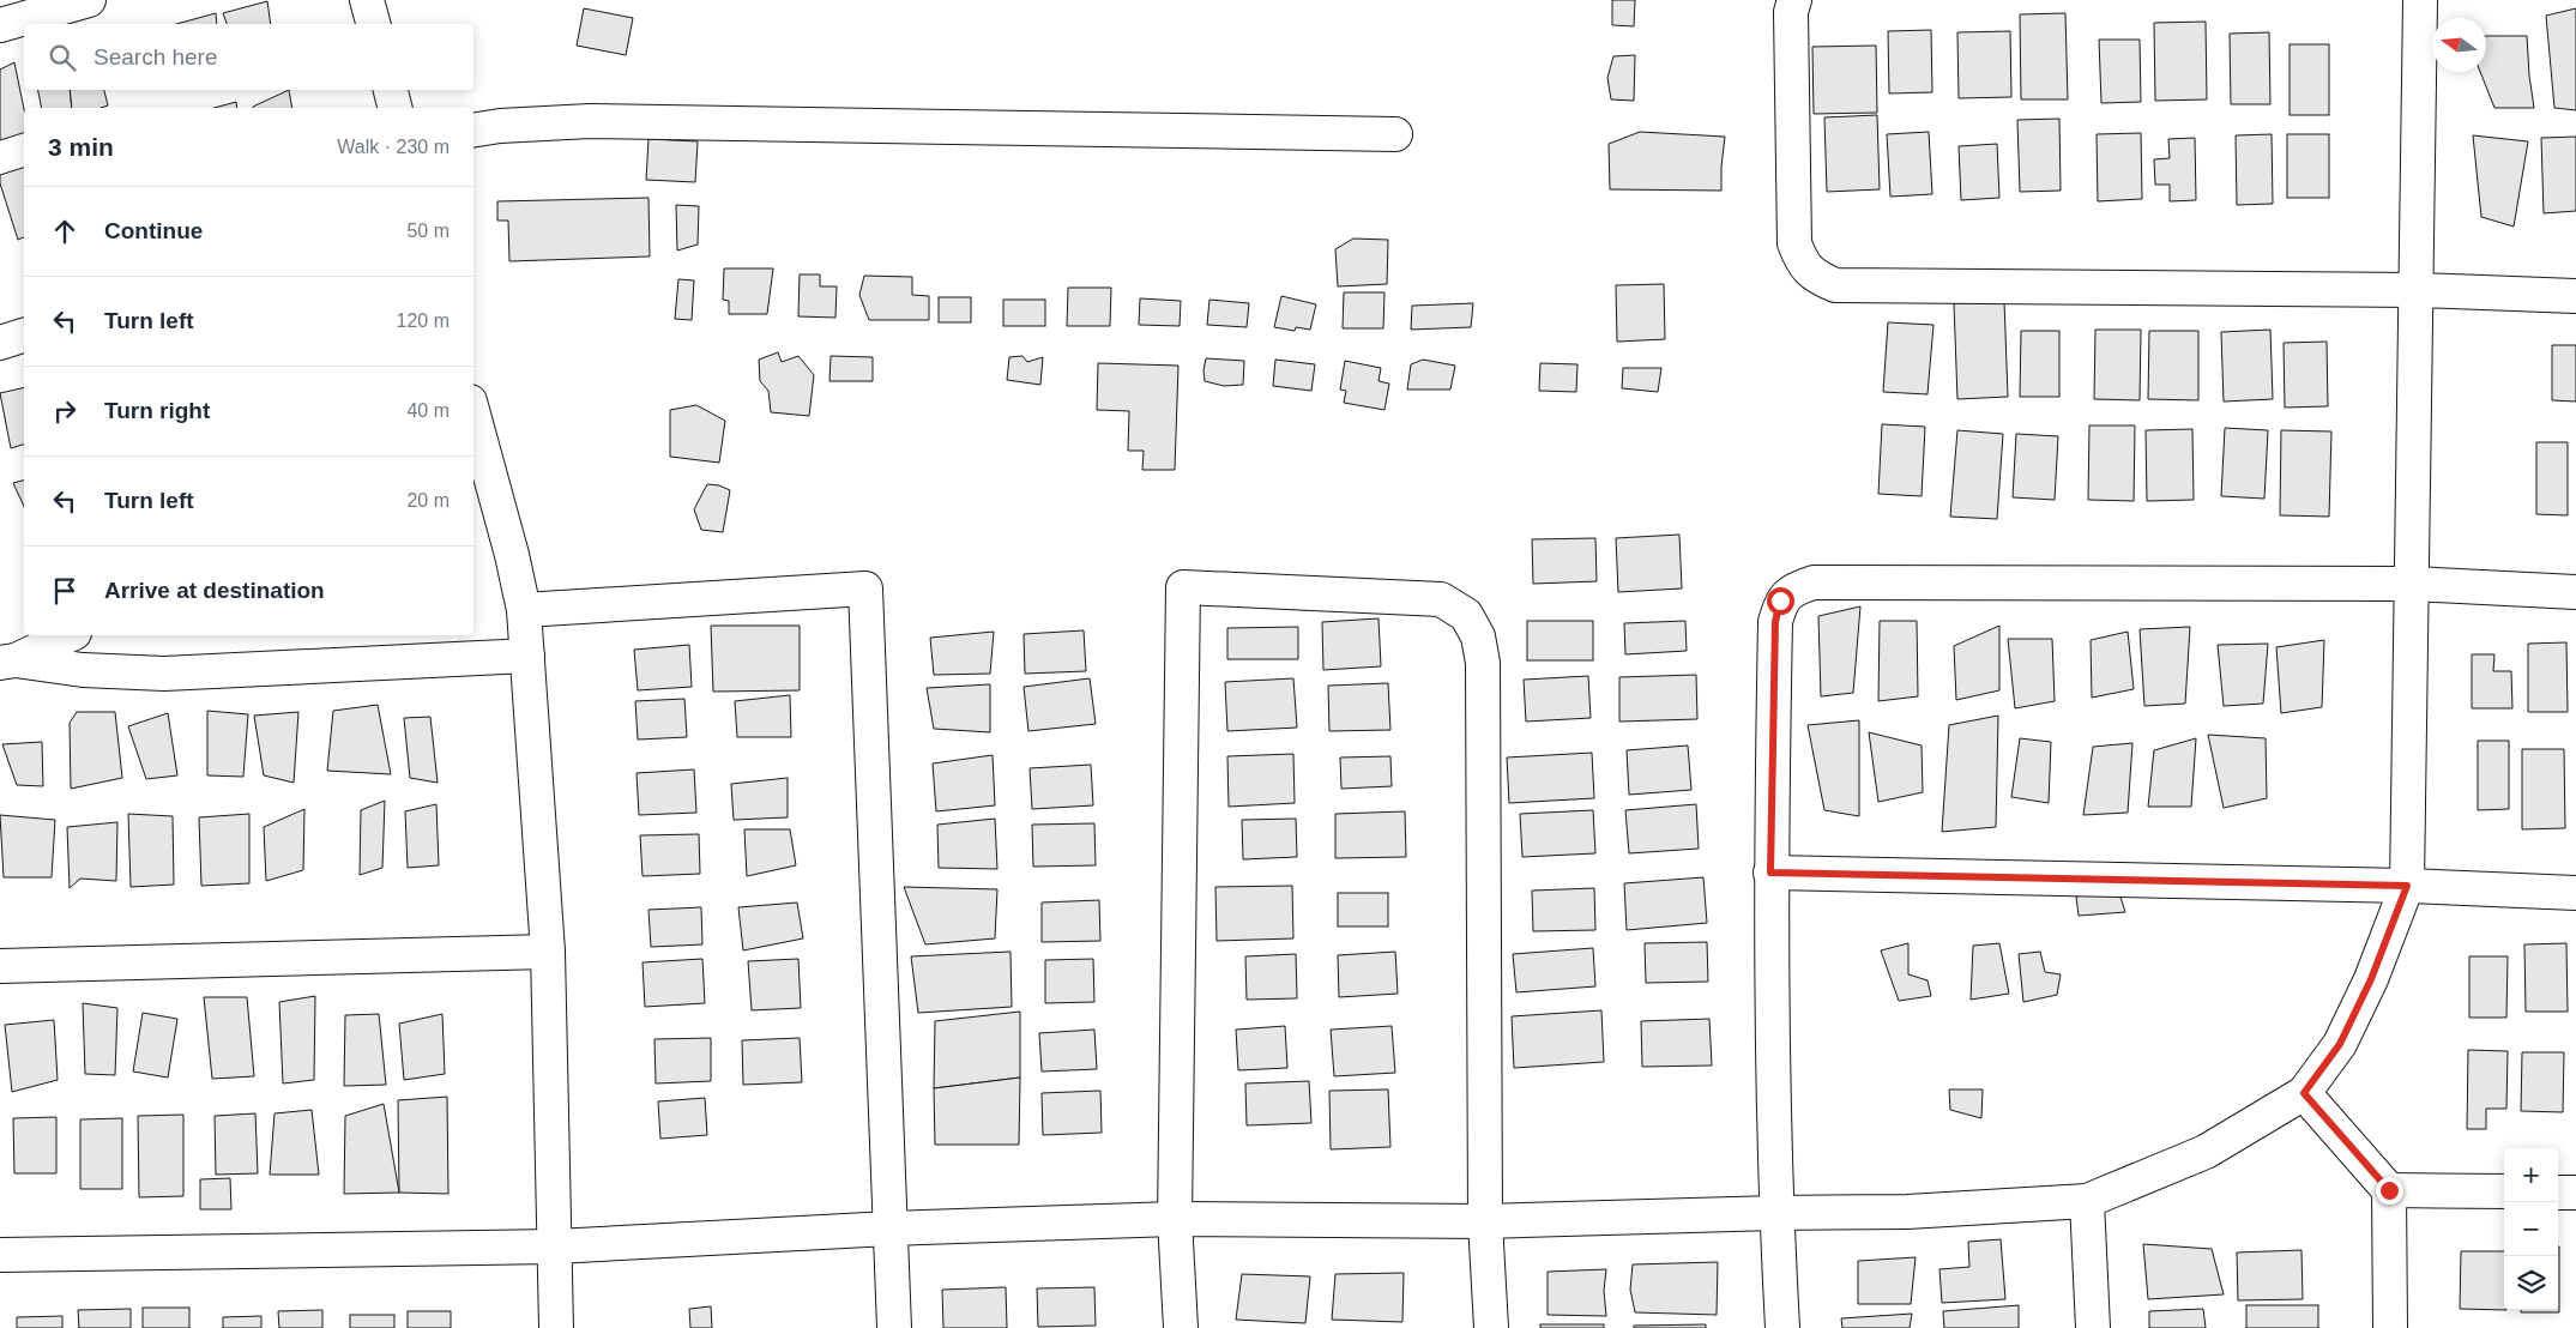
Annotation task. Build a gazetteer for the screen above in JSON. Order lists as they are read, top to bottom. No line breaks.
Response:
{"north":"left","page":{"search":"Search here","heading":["3 min","Walk · 230 m"],"list":[["Continue","50 m"],["Turn left","120 m"],["Turn right","40 m"],["Turn left","20 m"],"Arrive at destination"],"map_buttons":["+","−"]}}
